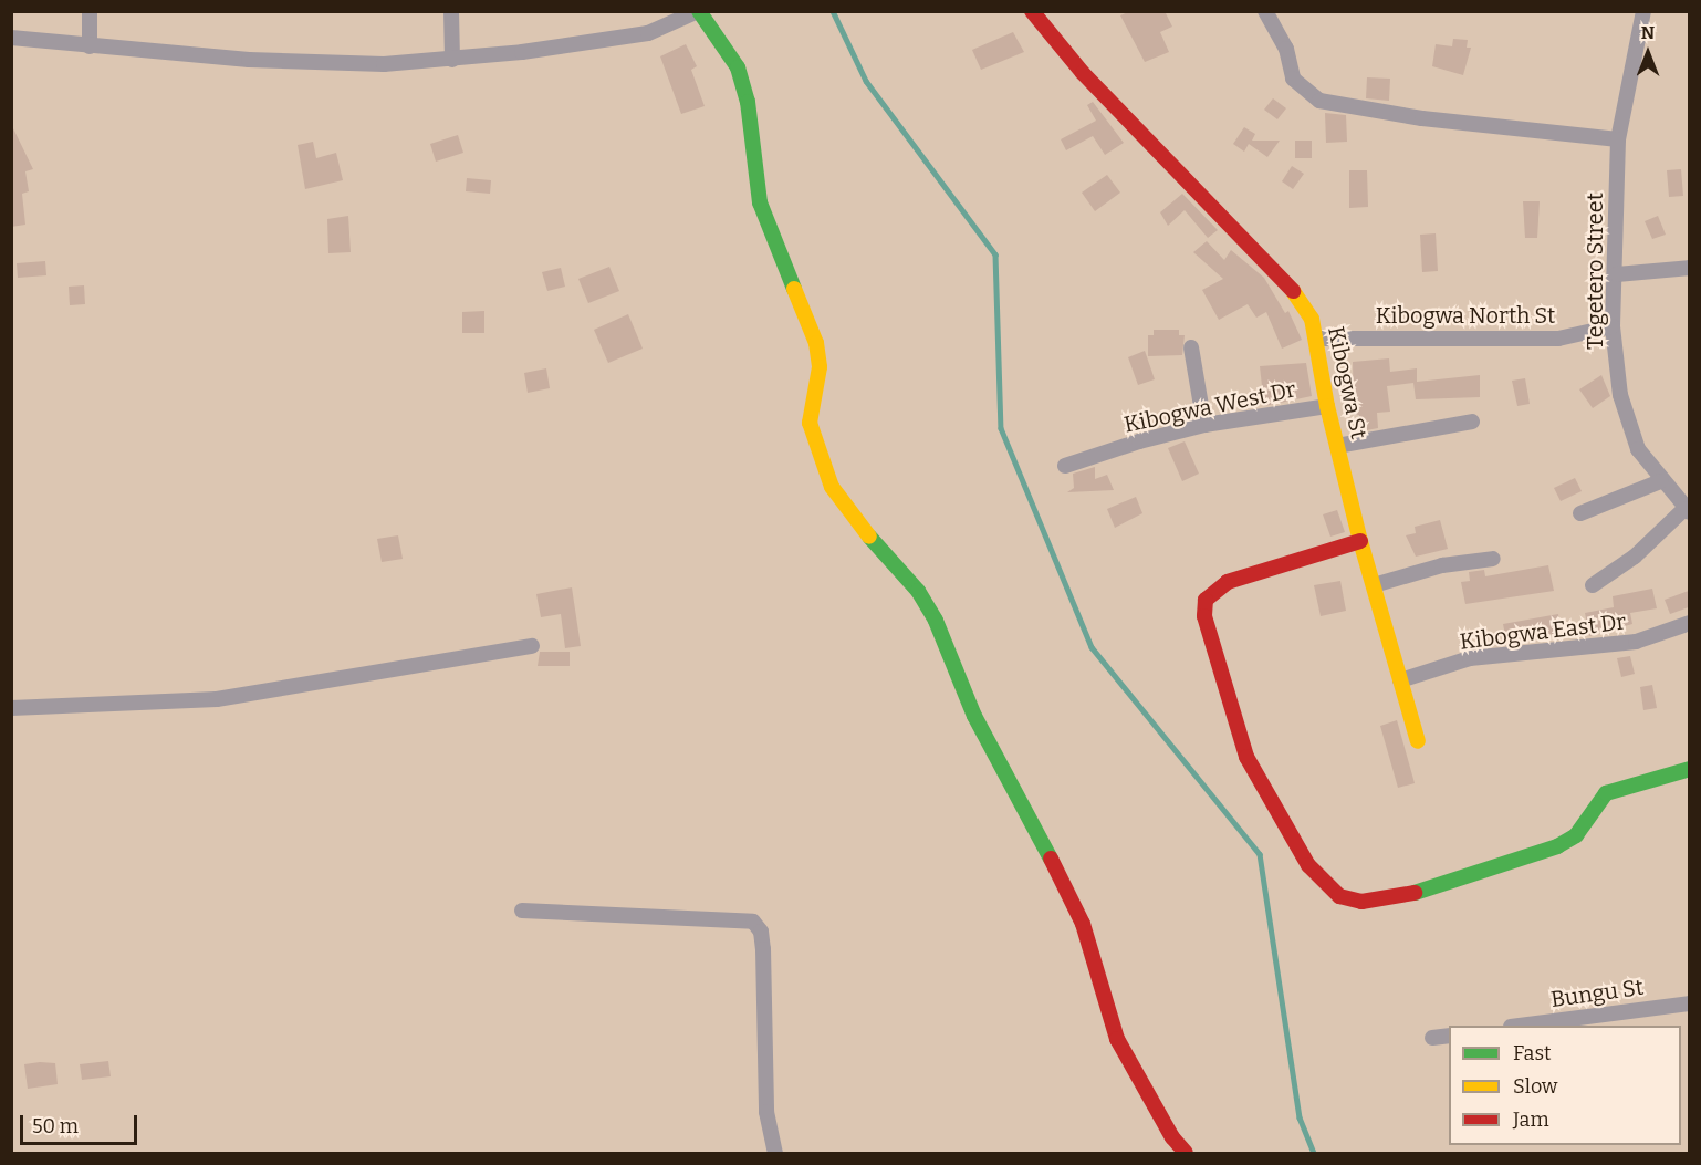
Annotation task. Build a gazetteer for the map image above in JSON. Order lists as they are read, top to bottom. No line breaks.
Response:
{"streets":{"street":["Tegetero Street","Kibogwa North St","Kibogwa St","Kibogwa West Dr","Kibogwa East Dr","Bungu St"]},"crossings":[["Tegetero Street","Kibogwa North St"],["Kibogwa North St","Kibogwa St"],["Kibogwa St","Kibogwa West Dr"],["Kibogwa St","Kibogwa East Dr"]],"legend":["Fast","Slow","Jam"],"scale_bar":"50 m","north":"top"}
